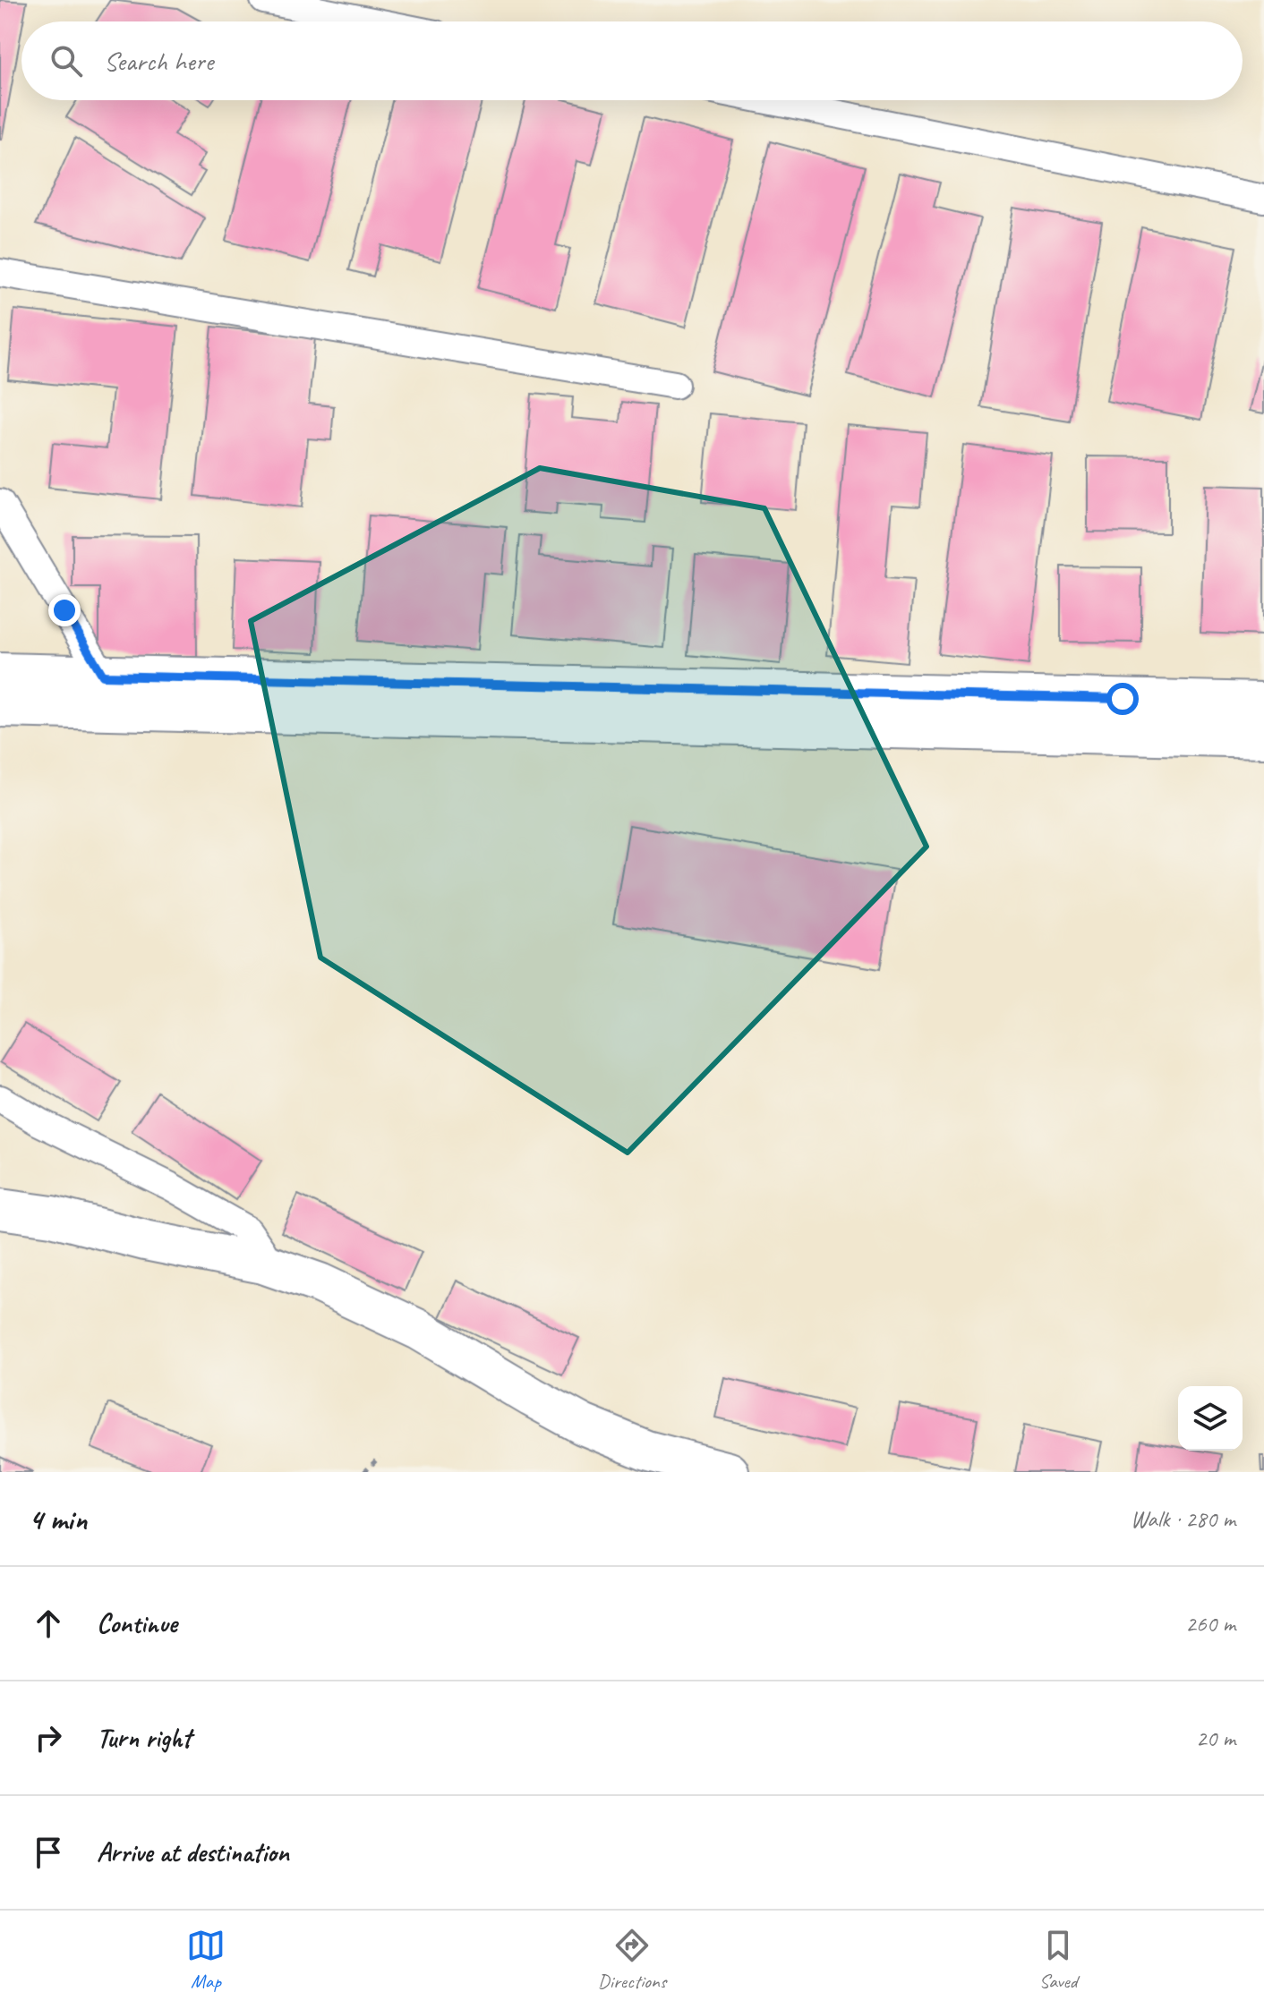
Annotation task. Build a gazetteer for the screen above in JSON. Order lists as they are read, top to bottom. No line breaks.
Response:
{"page":{"search":"Search here","heading":["4 min","Walk · 280 m"],"list":[["Continue","260 m"],["Turn right","20 m"],"Arrive at destination"],"nav":["Map","Directions","Saved"]}}
